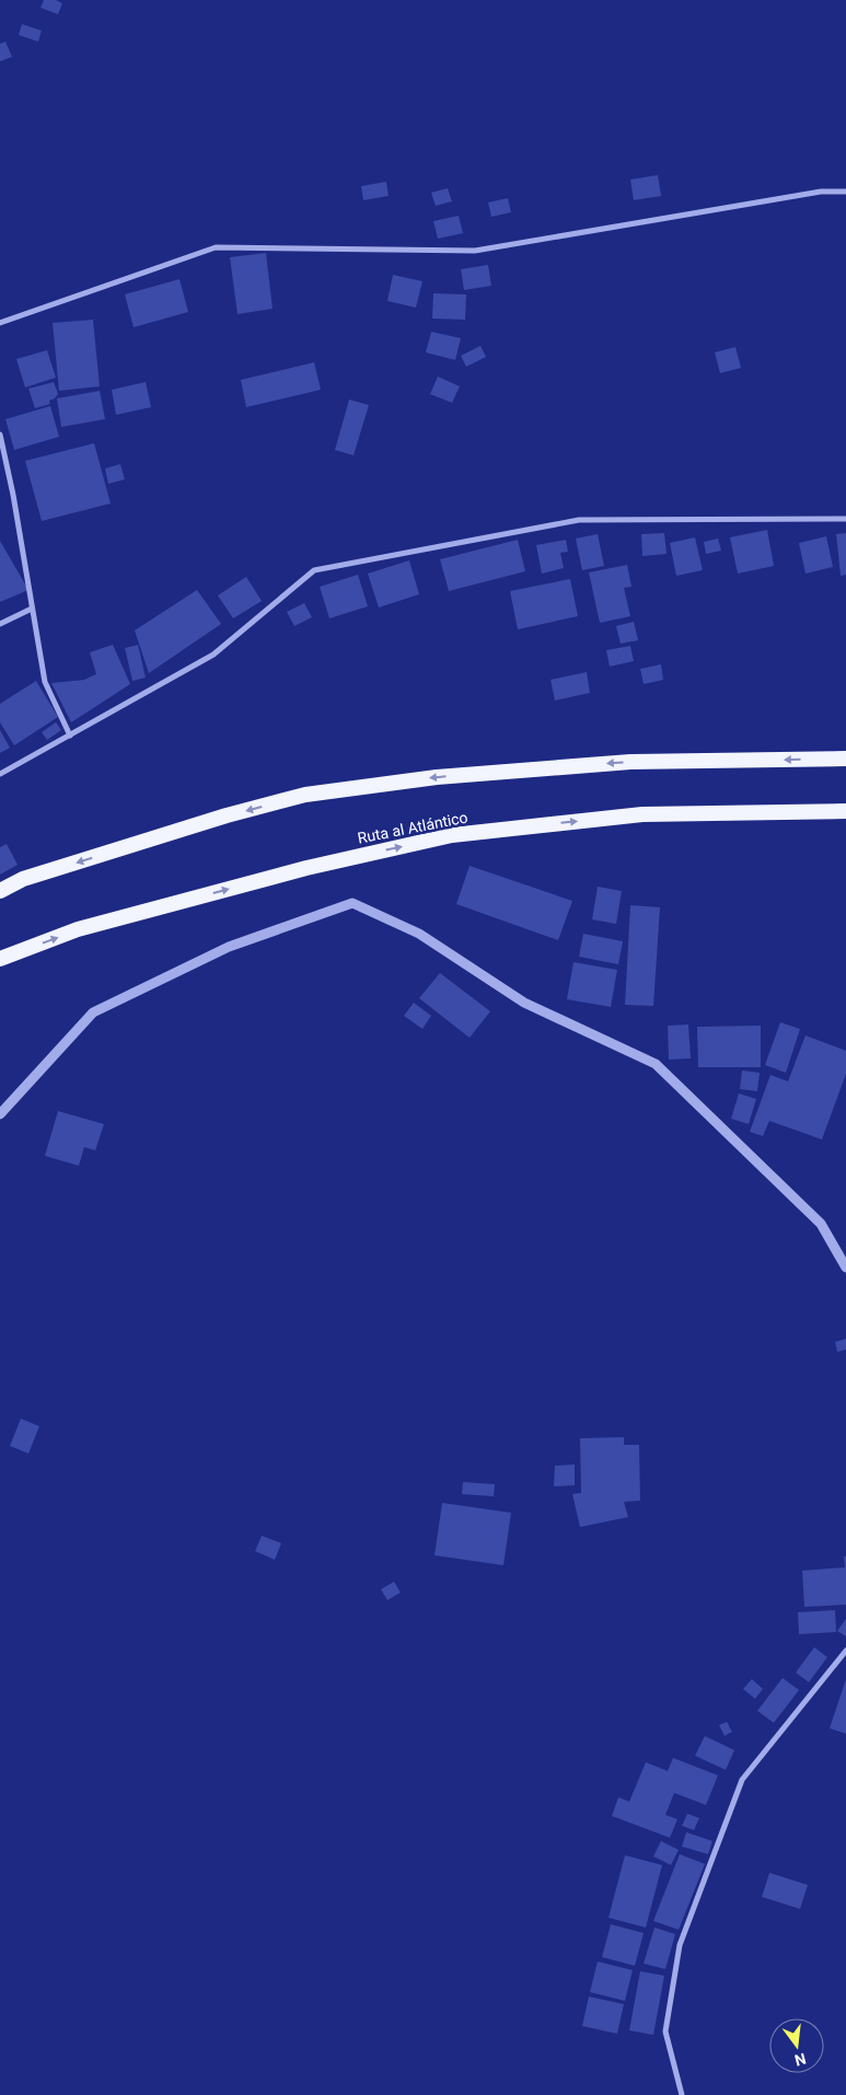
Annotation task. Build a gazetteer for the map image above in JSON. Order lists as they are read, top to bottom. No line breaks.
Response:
{"streets":{"highway":["Ruta al Atlántico"]},"north":"bottom"}
